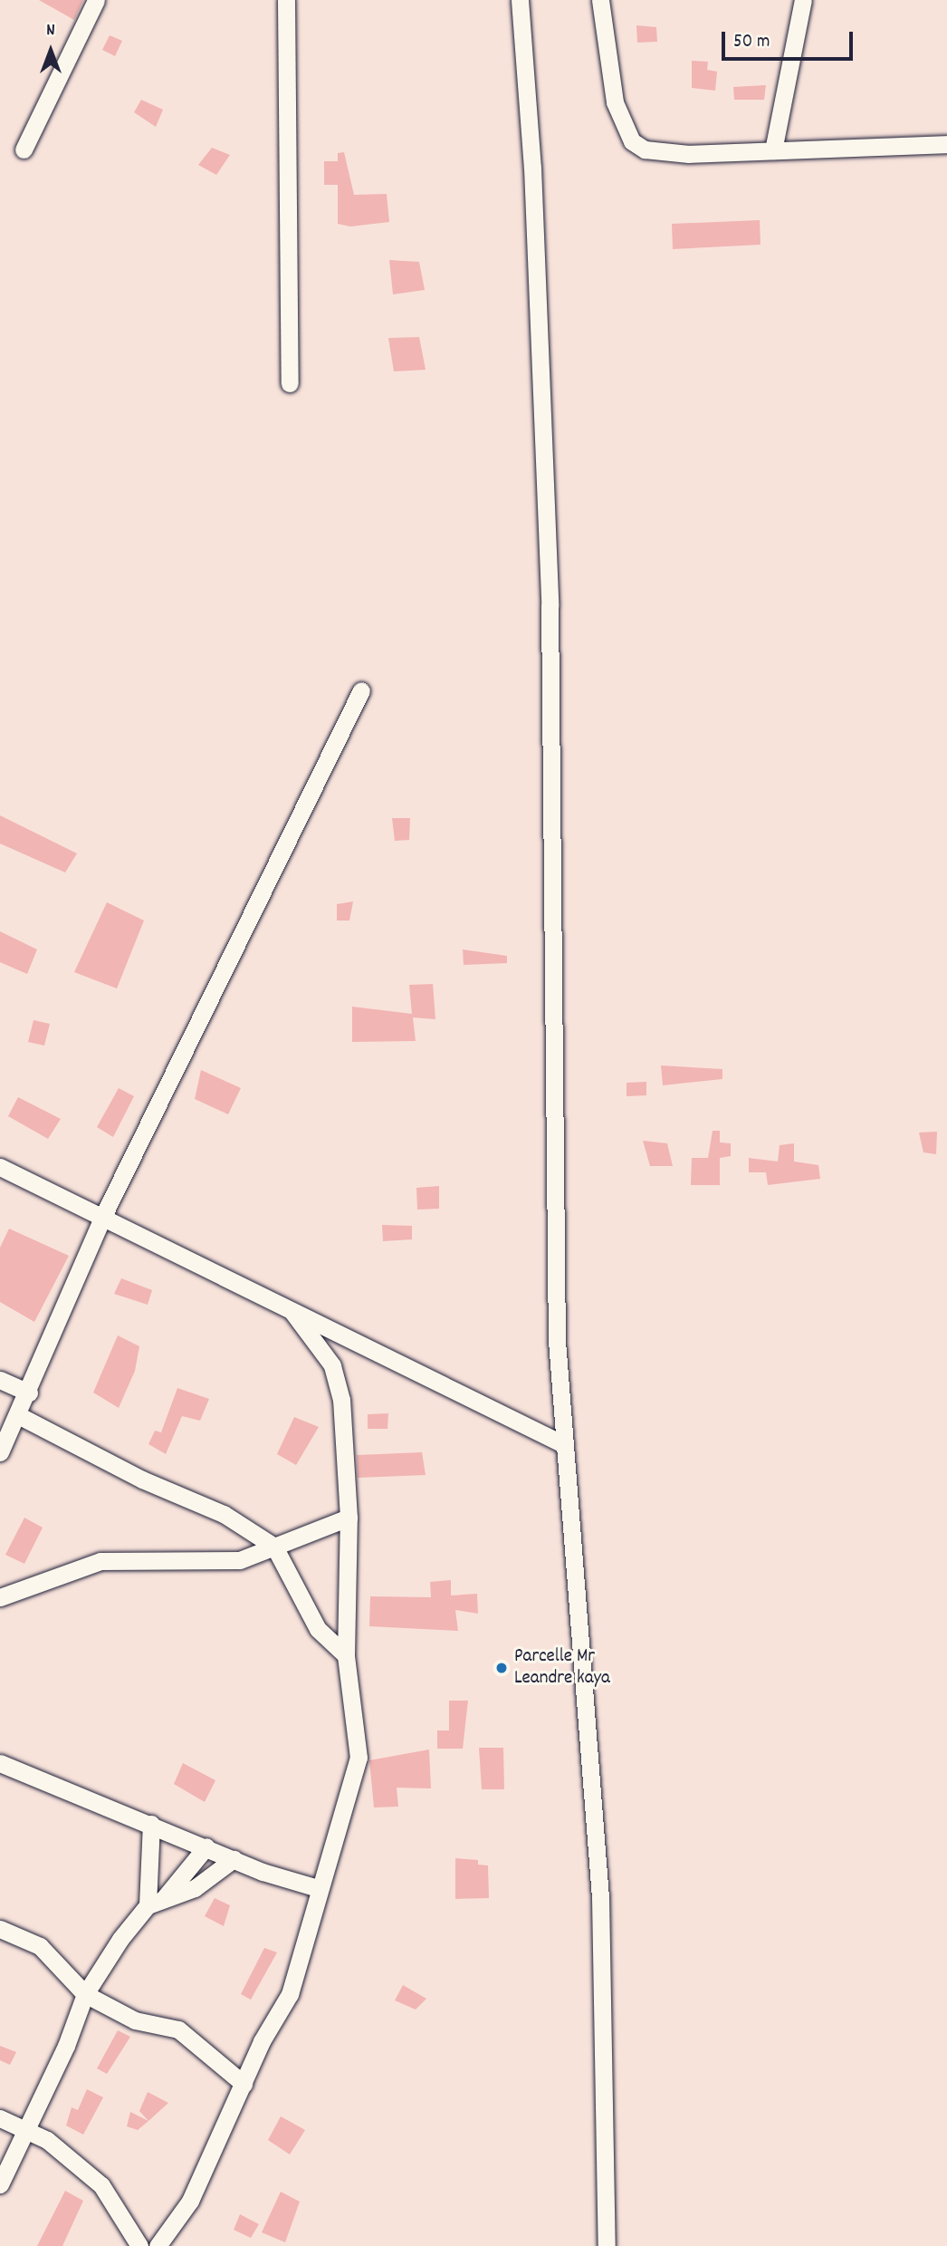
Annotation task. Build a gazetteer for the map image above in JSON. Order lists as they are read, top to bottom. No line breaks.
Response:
{"places":["Parcelle Mr Leandre kaya"],"scale_bar":"50 m","north":"top"}
